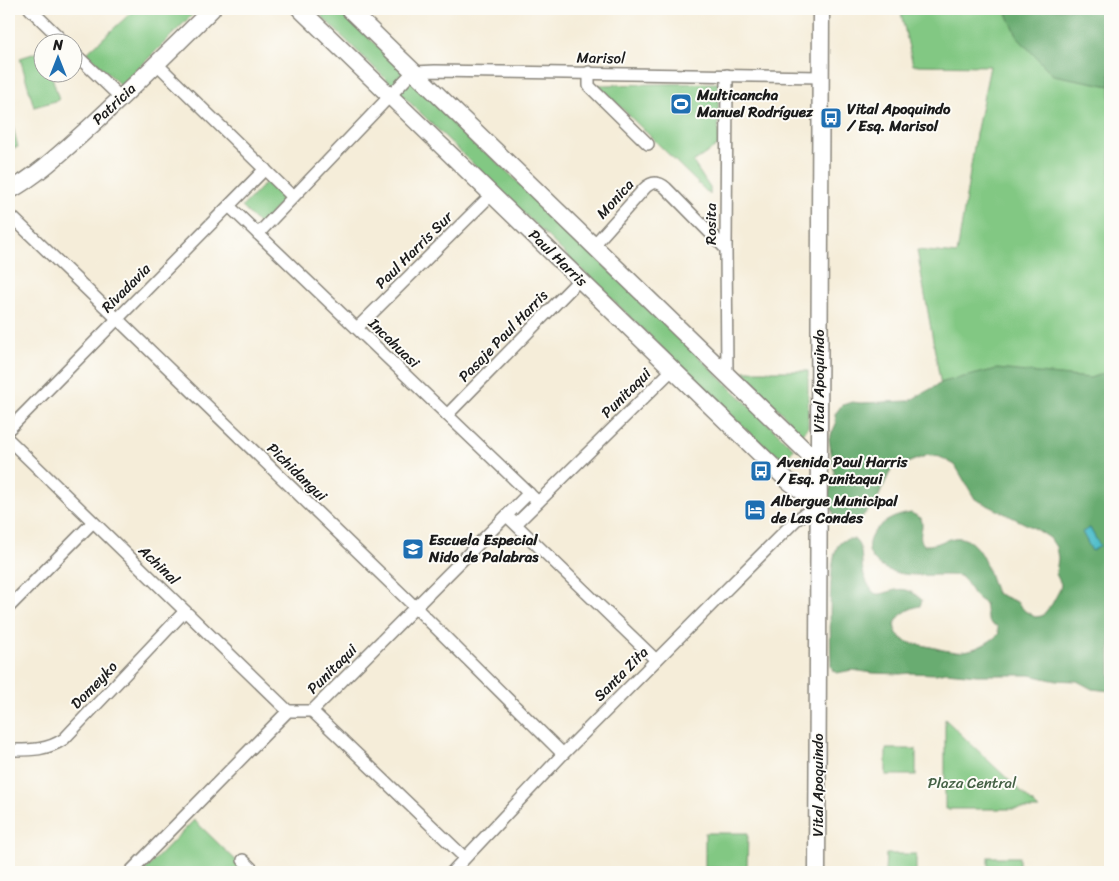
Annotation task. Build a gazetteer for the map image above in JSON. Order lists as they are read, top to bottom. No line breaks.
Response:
{"streets":{"street":["Marisol","Patricia","Monica","Rosita","Paul Harris Sur","Paul Harris","Rivadavia","Pasaje Paul Harris","Incahuasi","Vital Apoquindo","Punitaqui","Pichidangui","Achinal","Santa Zita","Domeyko"]},"crossings":[["Marisol","Rosita"],["Marisol","Vital Apoquindo"],["Monica","Rosita"],["Paul Harris Sur","Paul Harris"],["Paul Harris Sur","Incahuasi"],["Paul Harris","Pasaje Paul Harris"],["Paul Harris","Vital Apoquindo"],["Paul Harris","Punitaqui"],["Paul Harris","Santa Zita"],["Rivadavia","Incahuasi"],["Rivadavia","Pichidangui"],["Pasaje Paul Harris","Incahuasi"],["Incahuasi","Punitaqui"],["Vital Apoquindo","Santa Zita"],["Punitaqui","Pichidangui"],["Punitaqui","Achinal"],["Pichidangui","Santa Zita"],["Achinal","Domeyko"]],"parks":["Plaza Central"],"places":{"sports":["Multicancha Manuel Rodríguez"],"bus stop":["Vital Apoquindo / Esq. Marisol","Avenida Paul Harris / Esq. Punitaqui"],"hotel":["Albergue Municipal de Las Condes"],"school or university":["Escuela Especial Nido de Palabras"]},"north":"top"}
